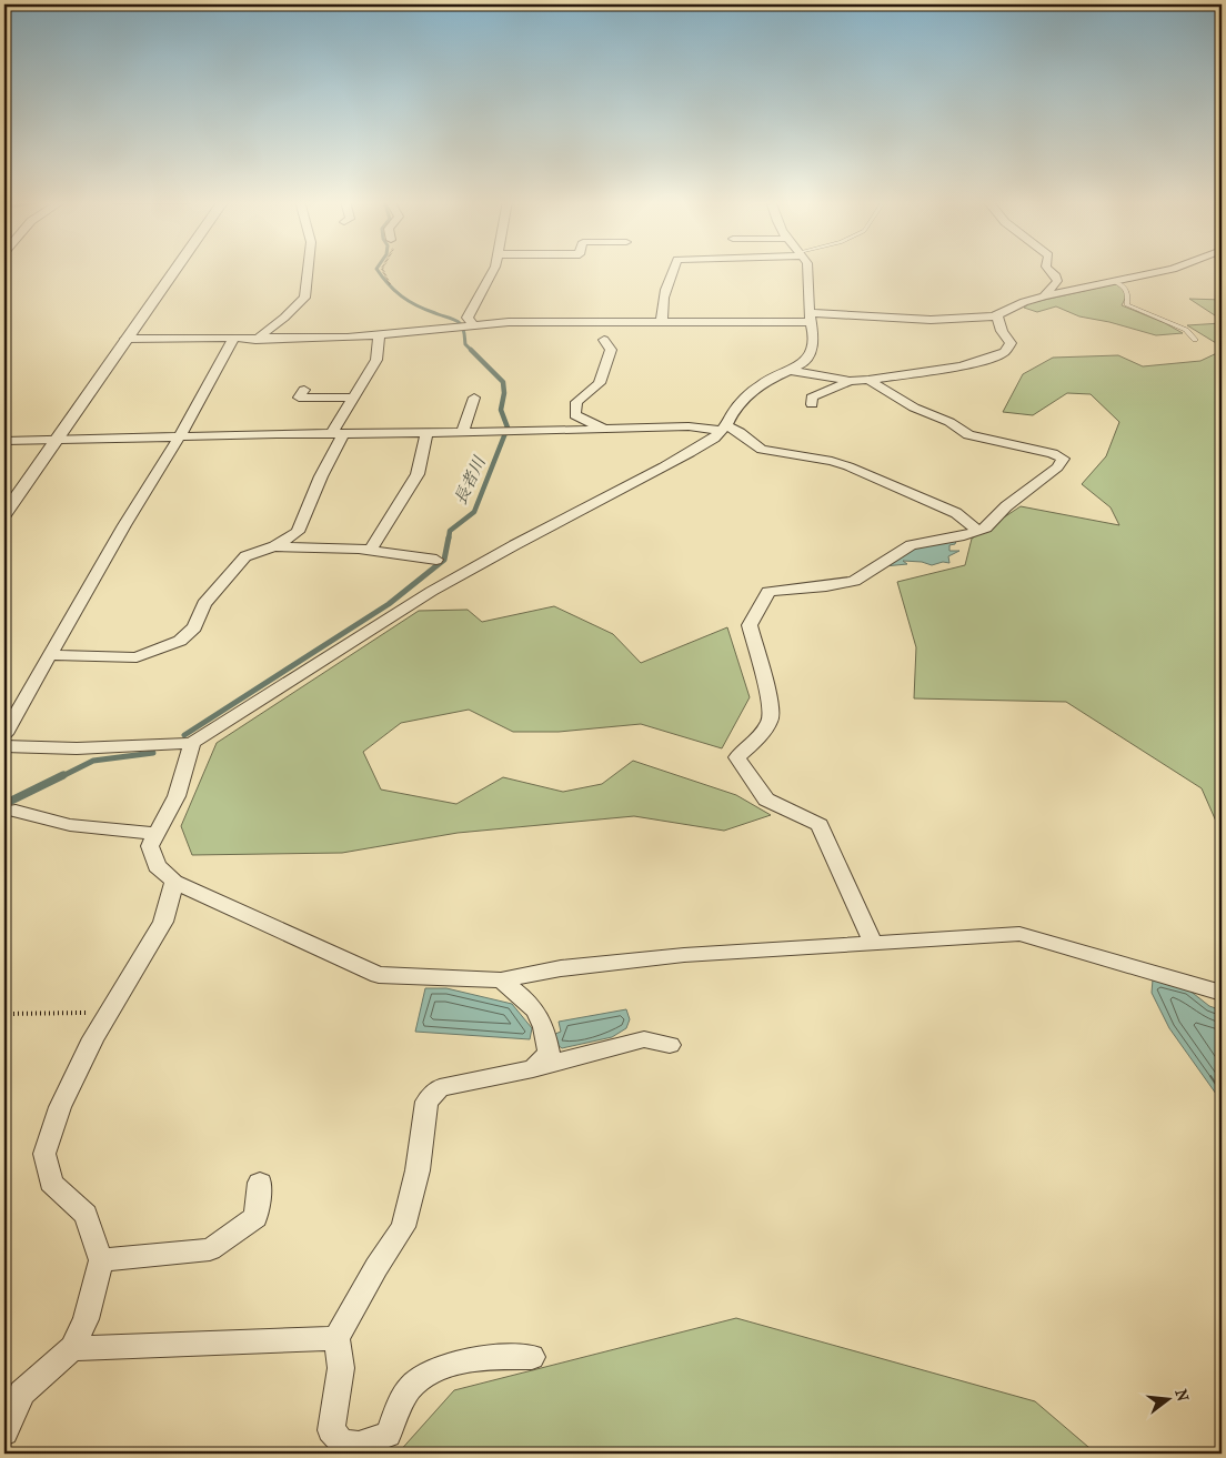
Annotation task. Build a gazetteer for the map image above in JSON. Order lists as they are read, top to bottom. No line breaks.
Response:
{"water":["長者川"],"north":"right"}
